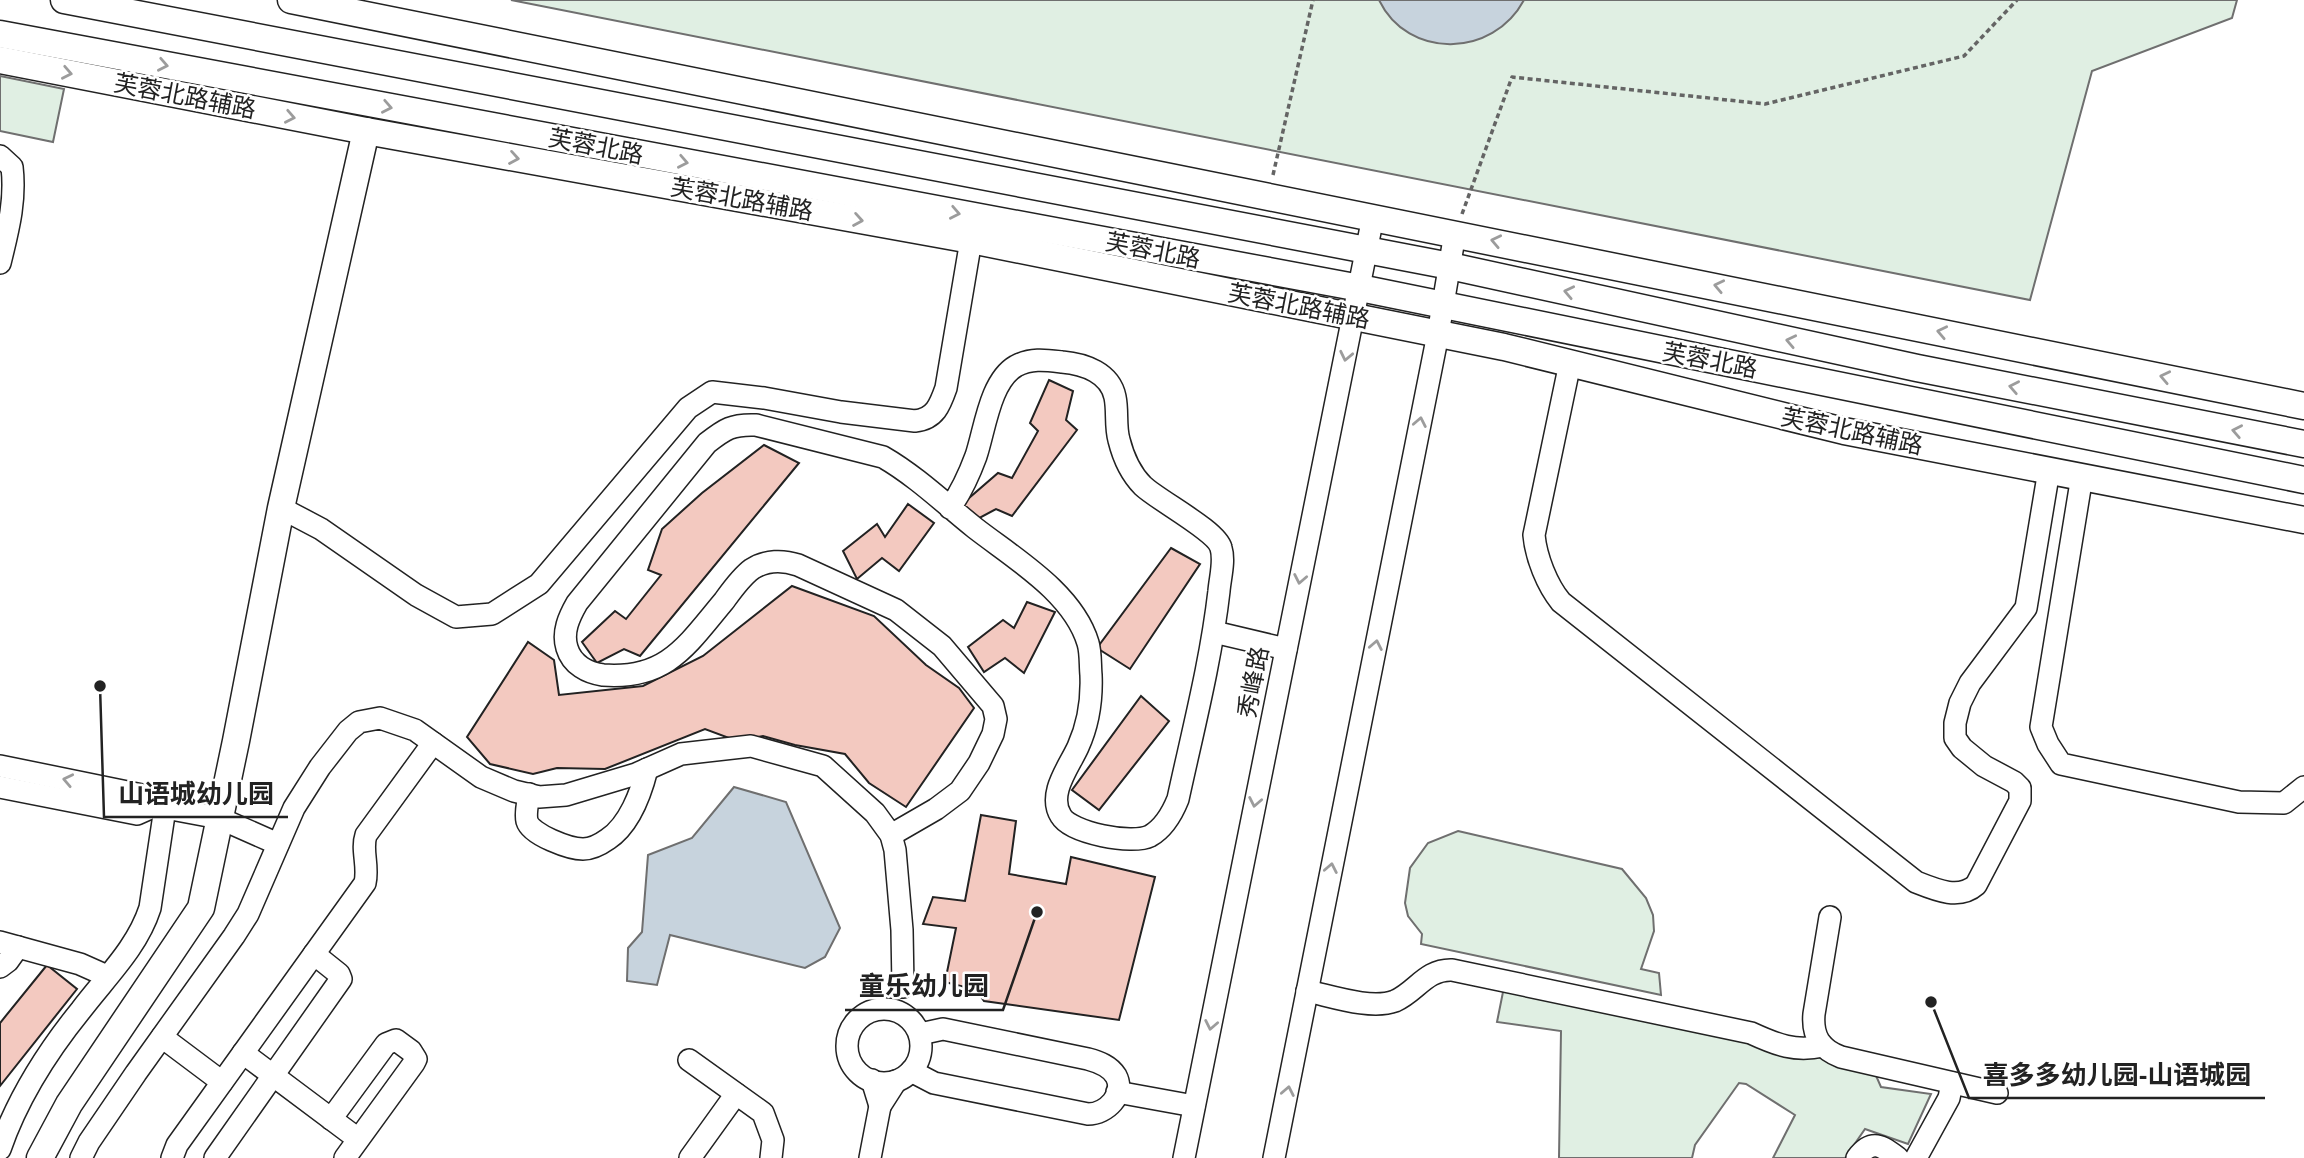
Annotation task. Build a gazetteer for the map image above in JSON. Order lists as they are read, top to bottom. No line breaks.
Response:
{"streets":{"main road":["芙蓉北路辅路","芙蓉北路"],"street":["秀峰路"]},"crossings":[["芙蓉北路辅路","秀峰路"],["芙蓉北路","秀峰路"]],"places":["山语城幼儿园","童乐幼儿园","喜多多幼儿园-山语城园"]}
